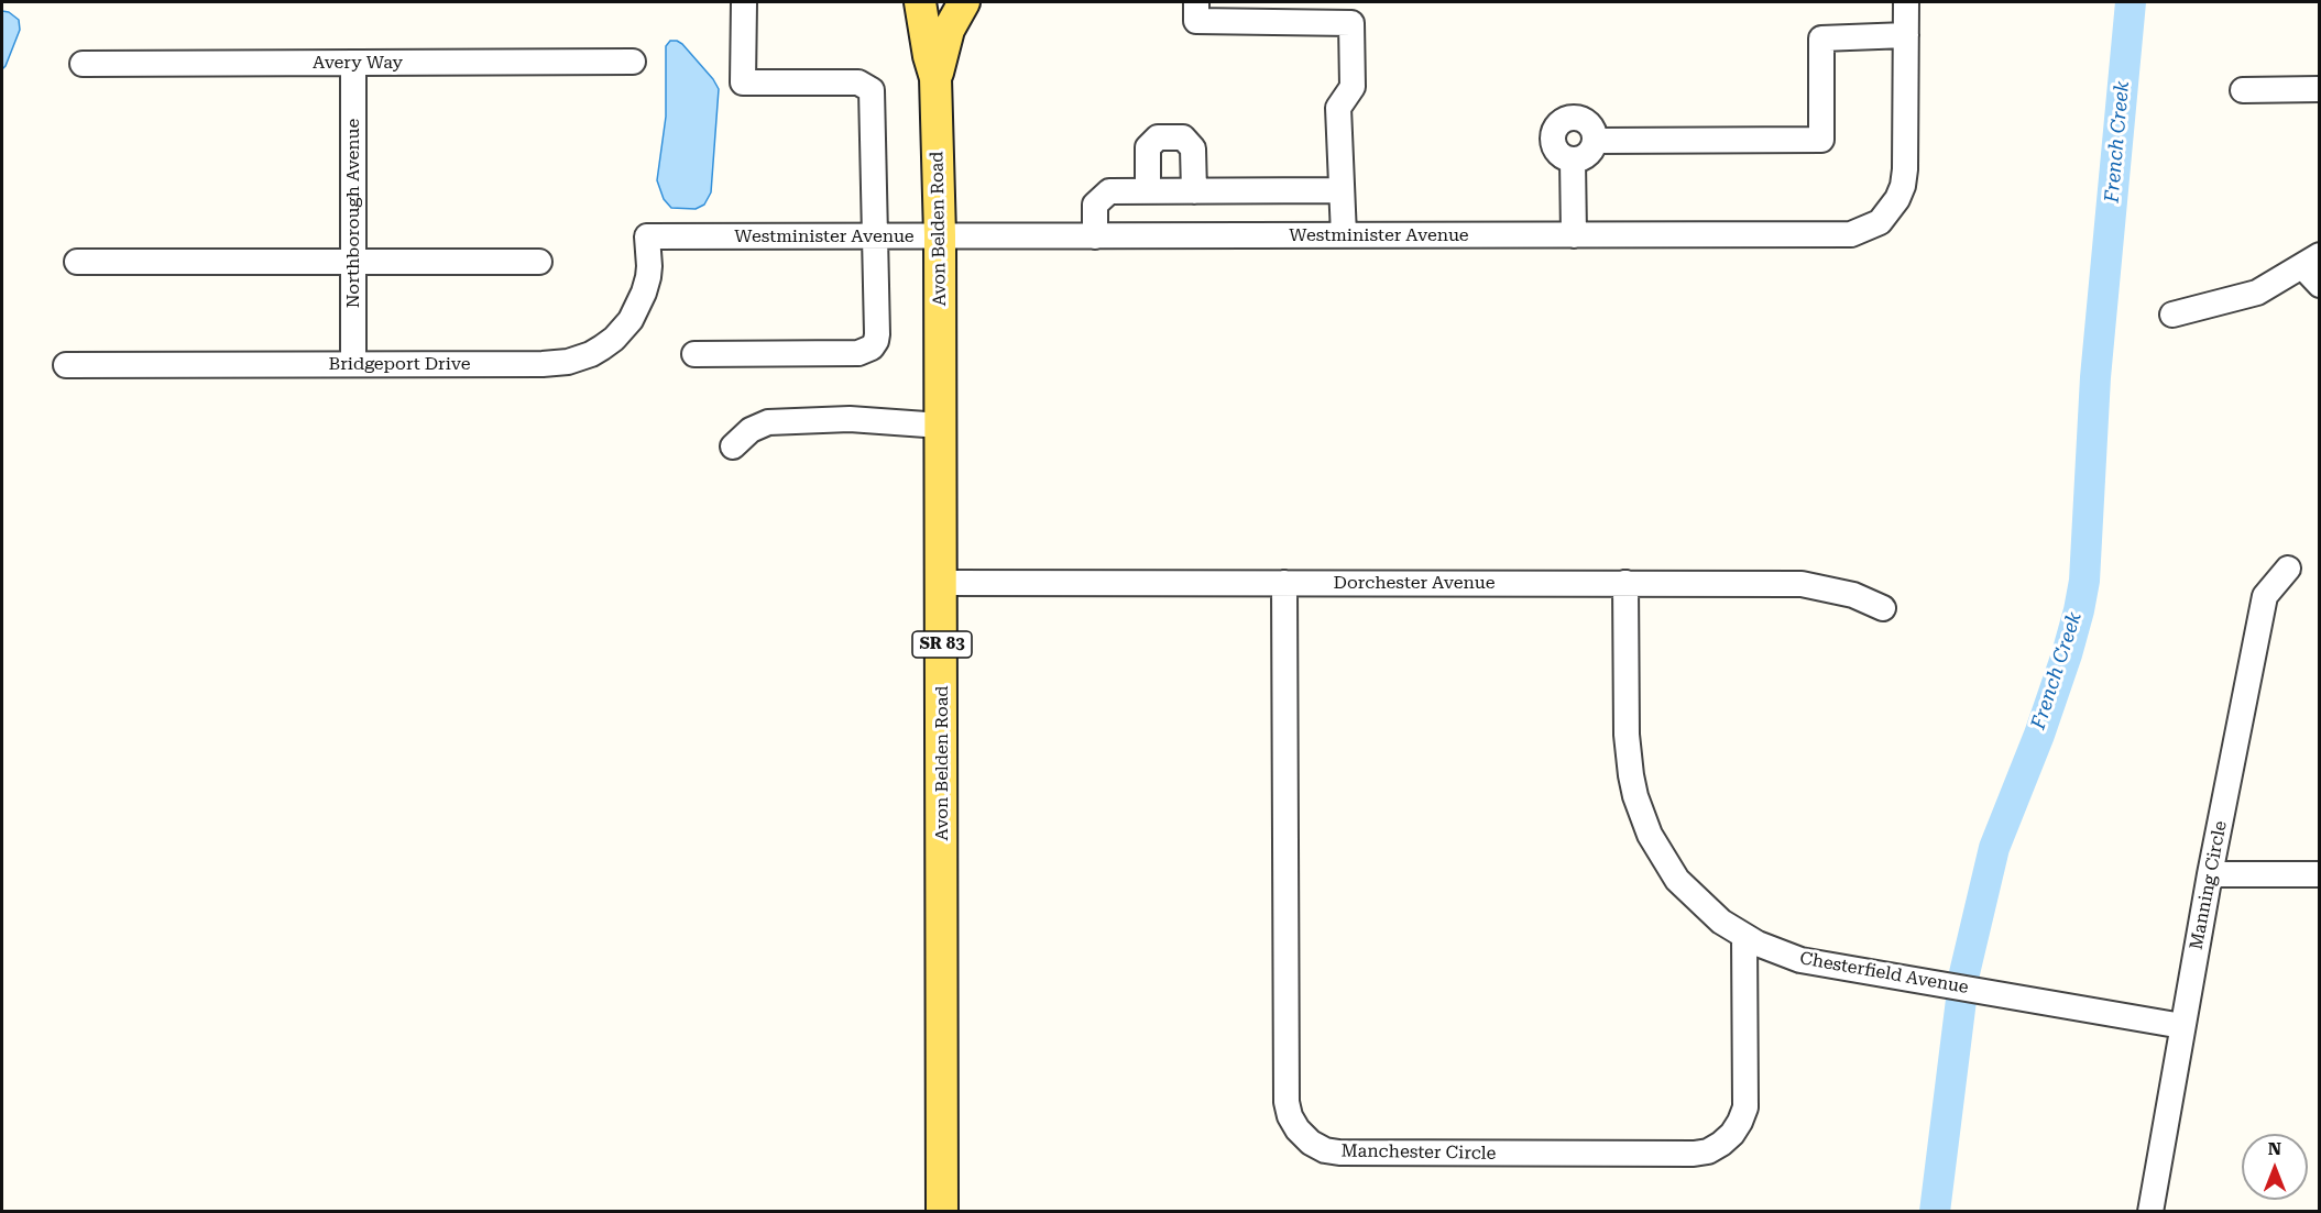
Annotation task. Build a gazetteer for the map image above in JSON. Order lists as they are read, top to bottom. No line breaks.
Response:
{"streets":{"main road":["Avon Belden Road","SR 83"],"street":["Avery Way","Northborough Avenue","Westminister Avenue","Bridgeport Drive","Dorchester Avenue","Manning Circle","Chesterfield Avenue","Manchester Circle"]},"crossings":[["Avery Way","Northborough Avenue"],["Northborough Avenue","Bridgeport Drive"],["Avon Belden Road","Westminister Avenue"],["Avon Belden Road","Dorchester Avenue"],["Westminister Avenue","Bridgeport Drive"],["Dorchester Avenue","Chesterfield Avenue"],["Dorchester Avenue","Manchester Circle"],["Manning Circle","Chesterfield Avenue"],["Chesterfield Avenue","Manchester Circle"]],"water":["French Creek"],"north":"top"}
